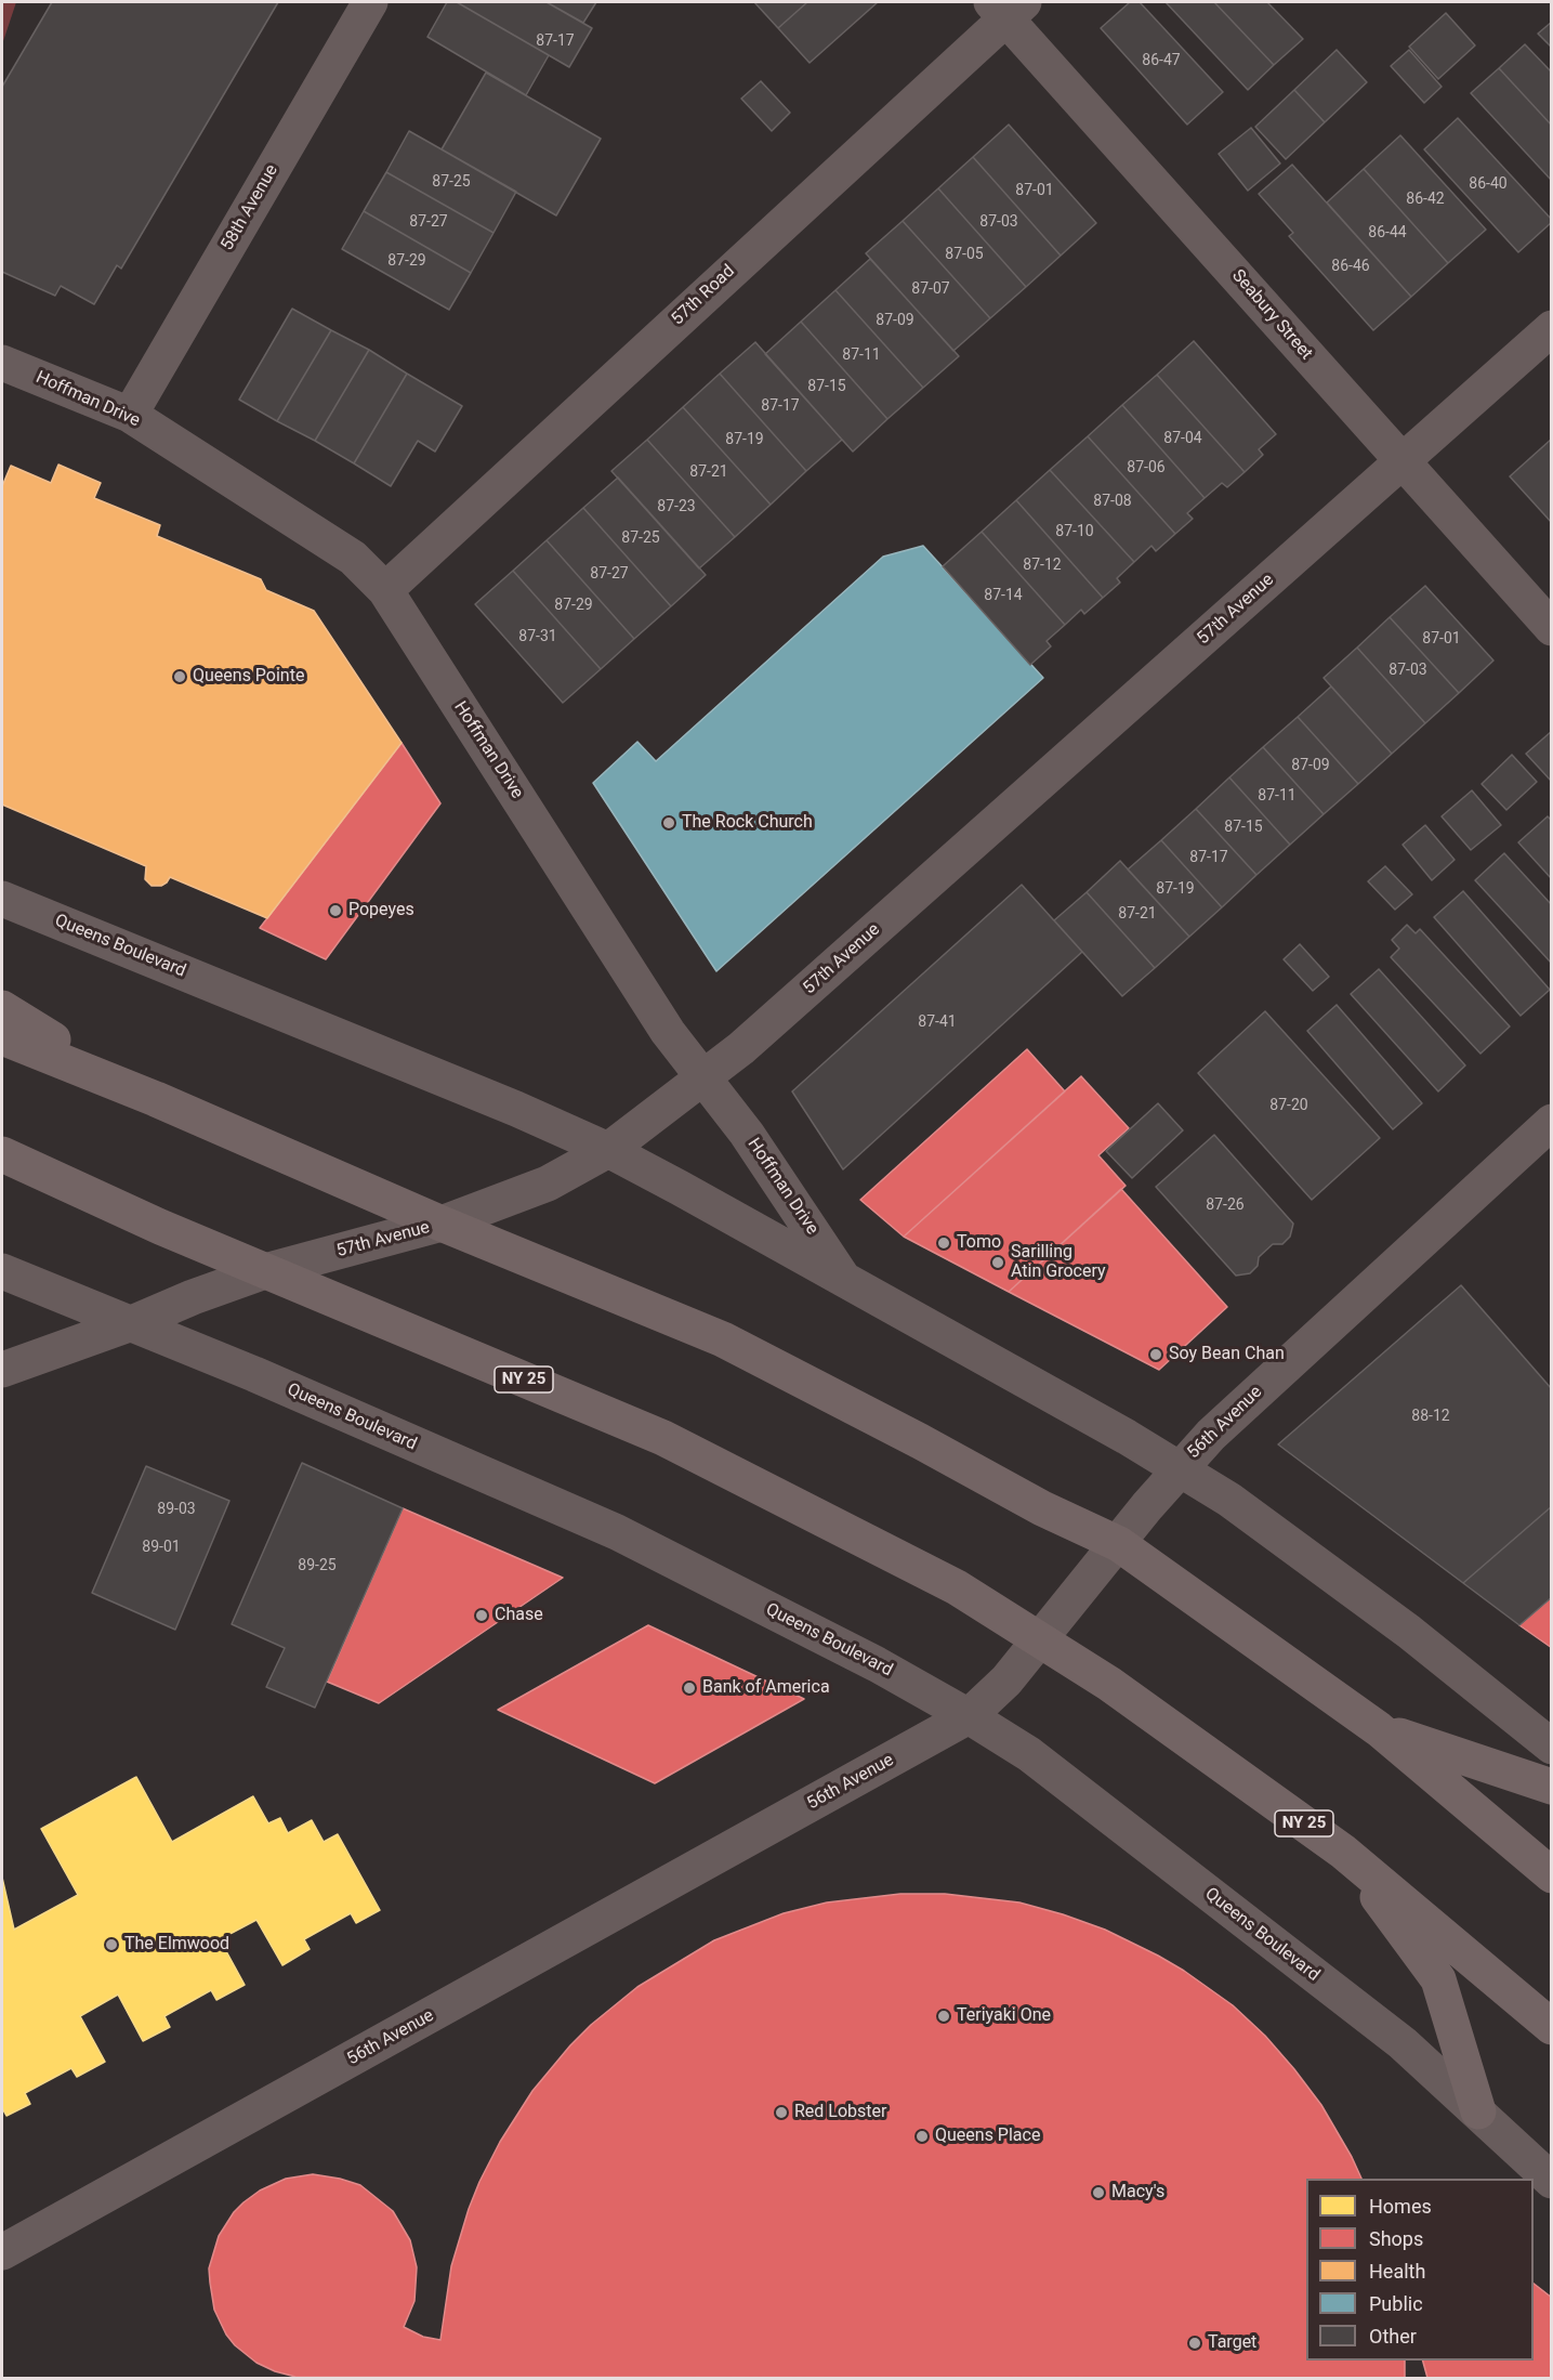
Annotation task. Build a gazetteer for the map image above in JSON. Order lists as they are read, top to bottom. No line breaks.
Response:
{"streets":{"main road":["NY 25"],"street":["58th Avenue","57th Road","Seabury Street","Hoffman Drive","57th Avenue","Queens Boulevard","56th Avenue"]},"crossings":[["58th Avenue","Hoffman Drive"],["57th Road","Seabury Street"],["57th Road","Hoffman Drive"],["Seabury Street","57th Avenue"],["Hoffman Drive","57th Avenue"],["Hoffman Drive","Queens Boulevard"],["57th Avenue","Queens Boulevard"],["57th Avenue","NY 25"],["Queens Boulevard","56th Avenue"],["NY 25","56th Avenue"]],"places":["Queens Pointe","The Rock Church","Popeyes","Tomo","Sarilling Atin Grocery","Soy Bean Chan","Chase","Bank of America","The Elmwood","Teriyaki One","Red Lobster","Queens Place","Macy's","Target"],"house_numbers":["87-17","86-47","87-25","86-40","87-01","86-42","87-27","87-03","86-44","87-05","87-29","86-46","87-07","87-09","87-11","87-15","87-17","87-04","87-19","87-06","87-21","87-08","87-23","87-10","87-25","87-12","87-27","87-14","87-29","87-31","87-01","87-03","87-09","87-11","87-15","87-17","87-19","87-21","87-41","87-20","87-26","88-12","89-03","89-01","89-25"],"legend":["Homes","Shops","Health","Public","Other"]}
